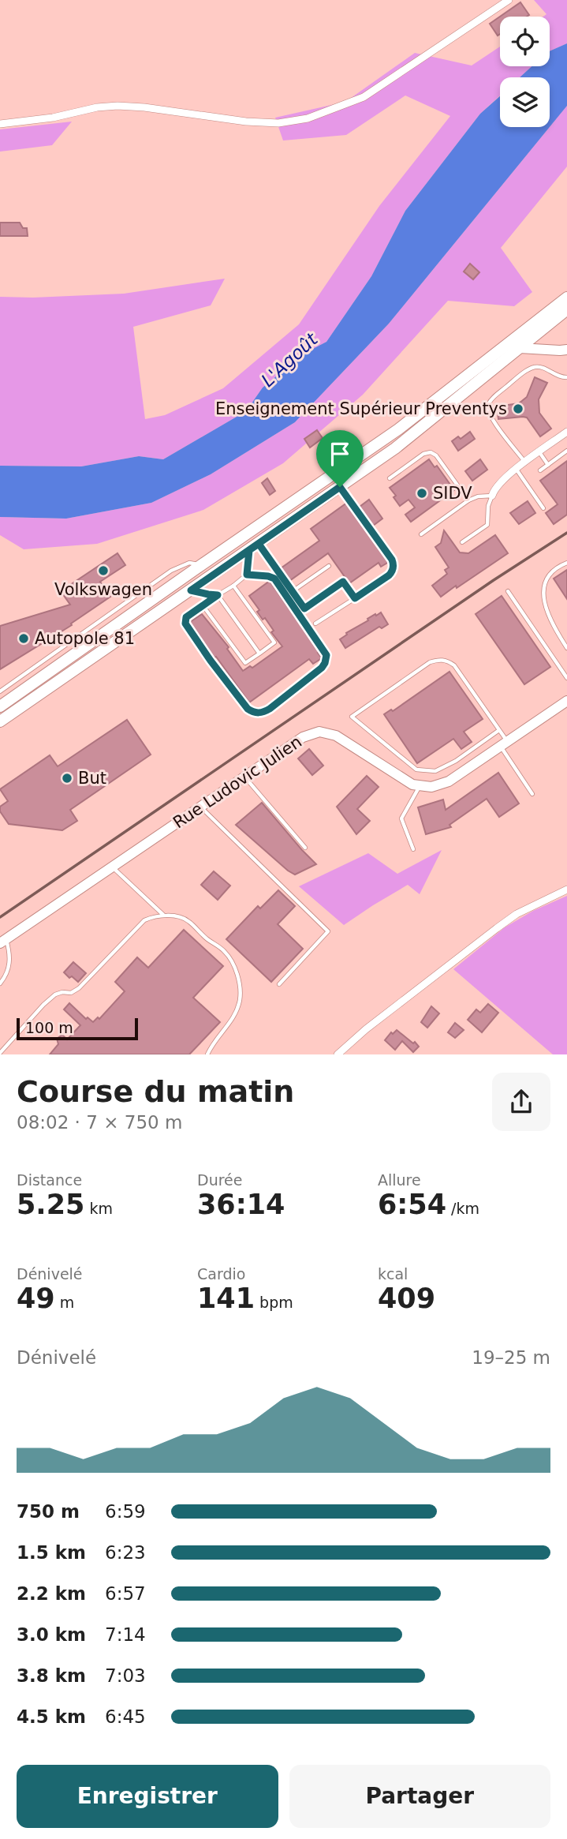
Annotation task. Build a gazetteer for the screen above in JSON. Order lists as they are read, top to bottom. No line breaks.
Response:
{"streets":{"main road":["Rue Ludovic Julien"]},"water":["L'Agoût"],"places":["Enseignement Supérieur Preventys","SIDV","Volkswagen","Autopole 81","But"],"scale_bar":"100 m","page":{"scale":"100 m","heading":["Course du matin","08:02 · 7 × 750 m"],"stats":[["Distance","5.25 km"],["Durée","36:14"],["Allure","6:54 /km"],["Dénivelé","49 m"],["Cardio","141 bpm"],["kcal","409"]],"chart":["Dénivelé","19–25 m"],"list":[{"name":"750 m","note":"6:59"},{"name":"1.5 km","note":"6:23"},{"name":"2.2 km","note":"6:57"},{"name":"3.0 km","note":"7:14"},{"name":"3.8 km","note":"7:03"},{"name":"4.5 km","note":"6:45"}],"buttons":["Enregistrer","Partager"]}}
